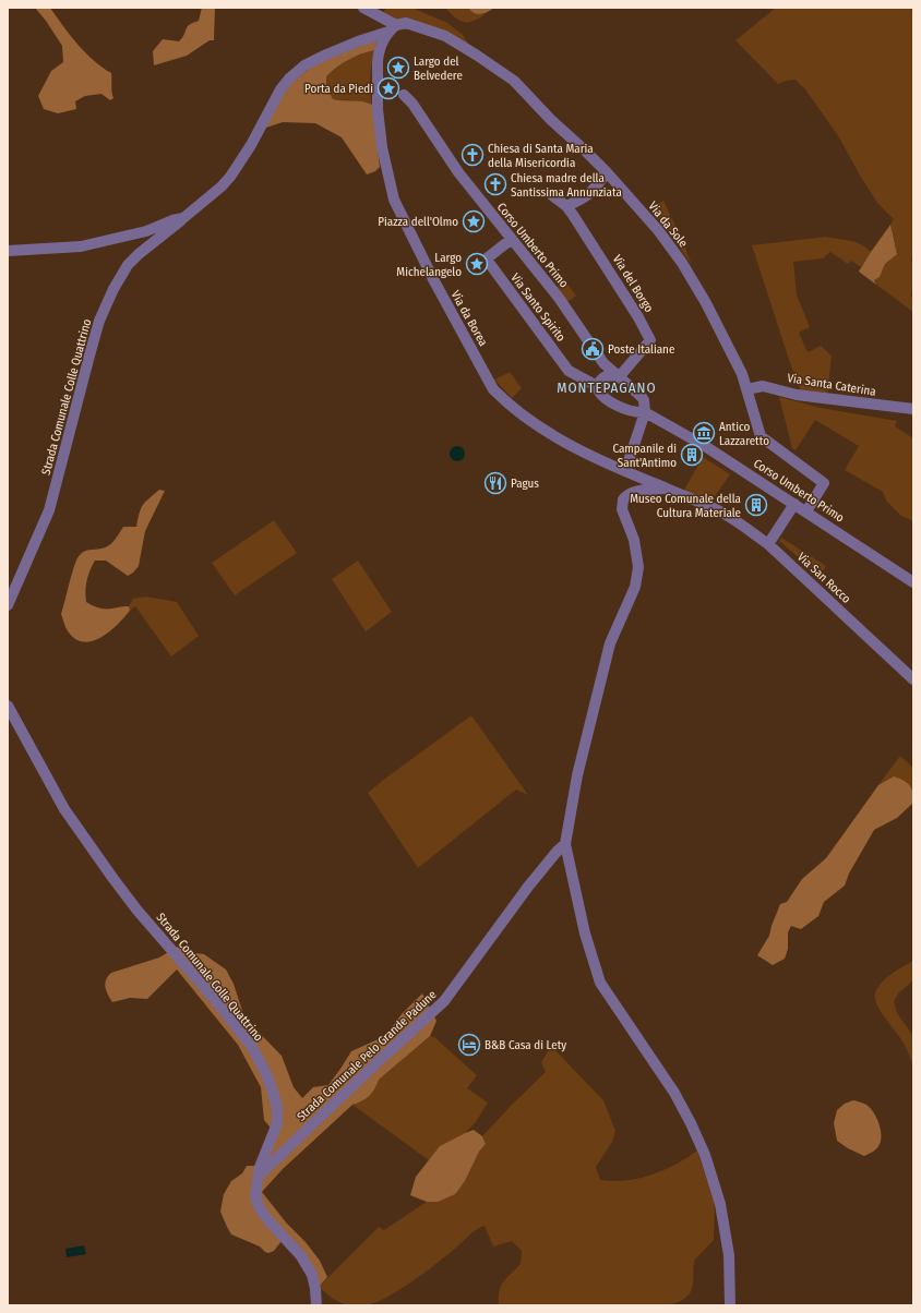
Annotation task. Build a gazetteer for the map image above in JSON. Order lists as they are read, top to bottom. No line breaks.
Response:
{"streets":{"street":["Via da Sole","Corso Umberto Primo","Via del Borgo","Via Santo Spirito","Via da Borea","Via Santa Caterina","Strada Comunale Colle Quattrino","Via San Rocco","Strada Comunale Pelo Grande Padune"]},"crossings":[["Via da Sole","Corso Umberto Primo"],["Via da Sole","Via da Borea"],["Via da Sole","Via Santa Caterina"],["Via da Sole","Strada Comunale Colle Quattrino"],["Corso Umberto Primo","Via del Borgo"],["Corso Umberto Primo","Via Santo Spirito"],["Via da Borea","Strada Comunale Colle Quattrino"],["Via da Borea","Via San Rocco"],["Strada Comunale Colle Quattrino","Strada Comunale Pelo Grande Padune"]],"districts":["MONTEPAGANO"],"places":{"place":["Largo del Belvedere","Porta da Piedi","Piazza dell'Olmo","Largo Michelangelo"],"church":["Chiesa di Santa Maria della Misericordia","Chiesa madre della Santissima Annunziata"],"public building":["Poste Italiane"],"museum":["Antico Lazzaretto"],"building":["Campanile di Sant'Antimo","Museo Comunale della Cultura Materiale"],"restaurant":["Pagus"],"hotel":["B&B Casa di Lety"]}}
